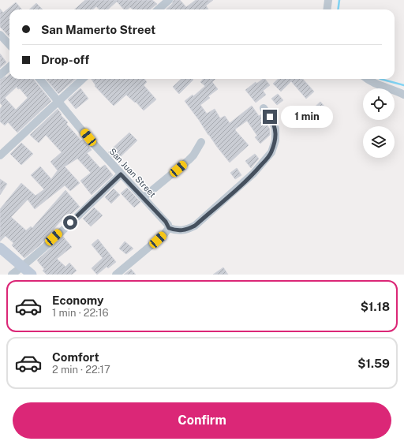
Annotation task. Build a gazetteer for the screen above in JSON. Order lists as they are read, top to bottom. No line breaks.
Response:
{"streets":{"street":["San Juan Street"]},"page":{"banner":["San Mamerto Street","Drop-off"],"bubble":"1 min","list":[{"name":"Economy","note":"1 min · 22:16","value":"$1.18"},{"name":"Comfort","note":"2 min · 22:17","value":"$1.59"}],"buttons":"Confirm"}}
